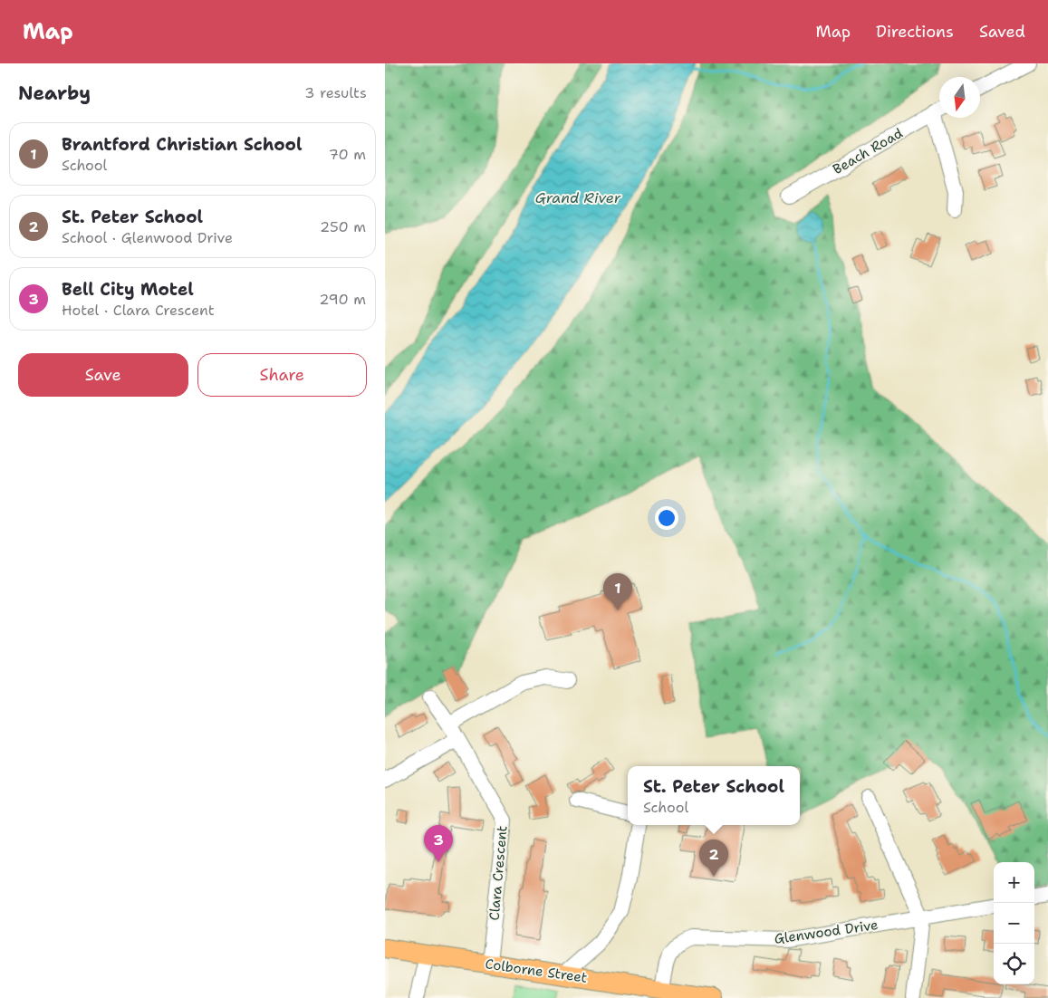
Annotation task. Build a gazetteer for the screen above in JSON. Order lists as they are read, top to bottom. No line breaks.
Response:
{"streets":{"main road":["Colborne Street"],"street":["Beach Road","Clara Crescent","Glenwood Drive"]},"crossings":[["Clara Crescent","Colborne Street"],["Glenwood Drive","Colborne Street"]],"water":["Grand River"],"north":"bottom","page":{"header":"Map","nav":["Map","Directions","Saved"],"heading":["Nearby","3 results"],"list":[{"mark":"1","name":"Brantford Christian School","note":"School","value":"70 m"},{"mark":"2","name":"St. Peter School","note":"School · Glenwood Drive","value":"250 m"},{"mark":"3","name":"Bell City Motel","note":"Hotel · Clara Crescent","value":"290 m"}],"buttons":["Save","Share"],"pins":["1","3","2"],"popup":["St. Peter School","School"],"map_buttons":["+","−"]}}
